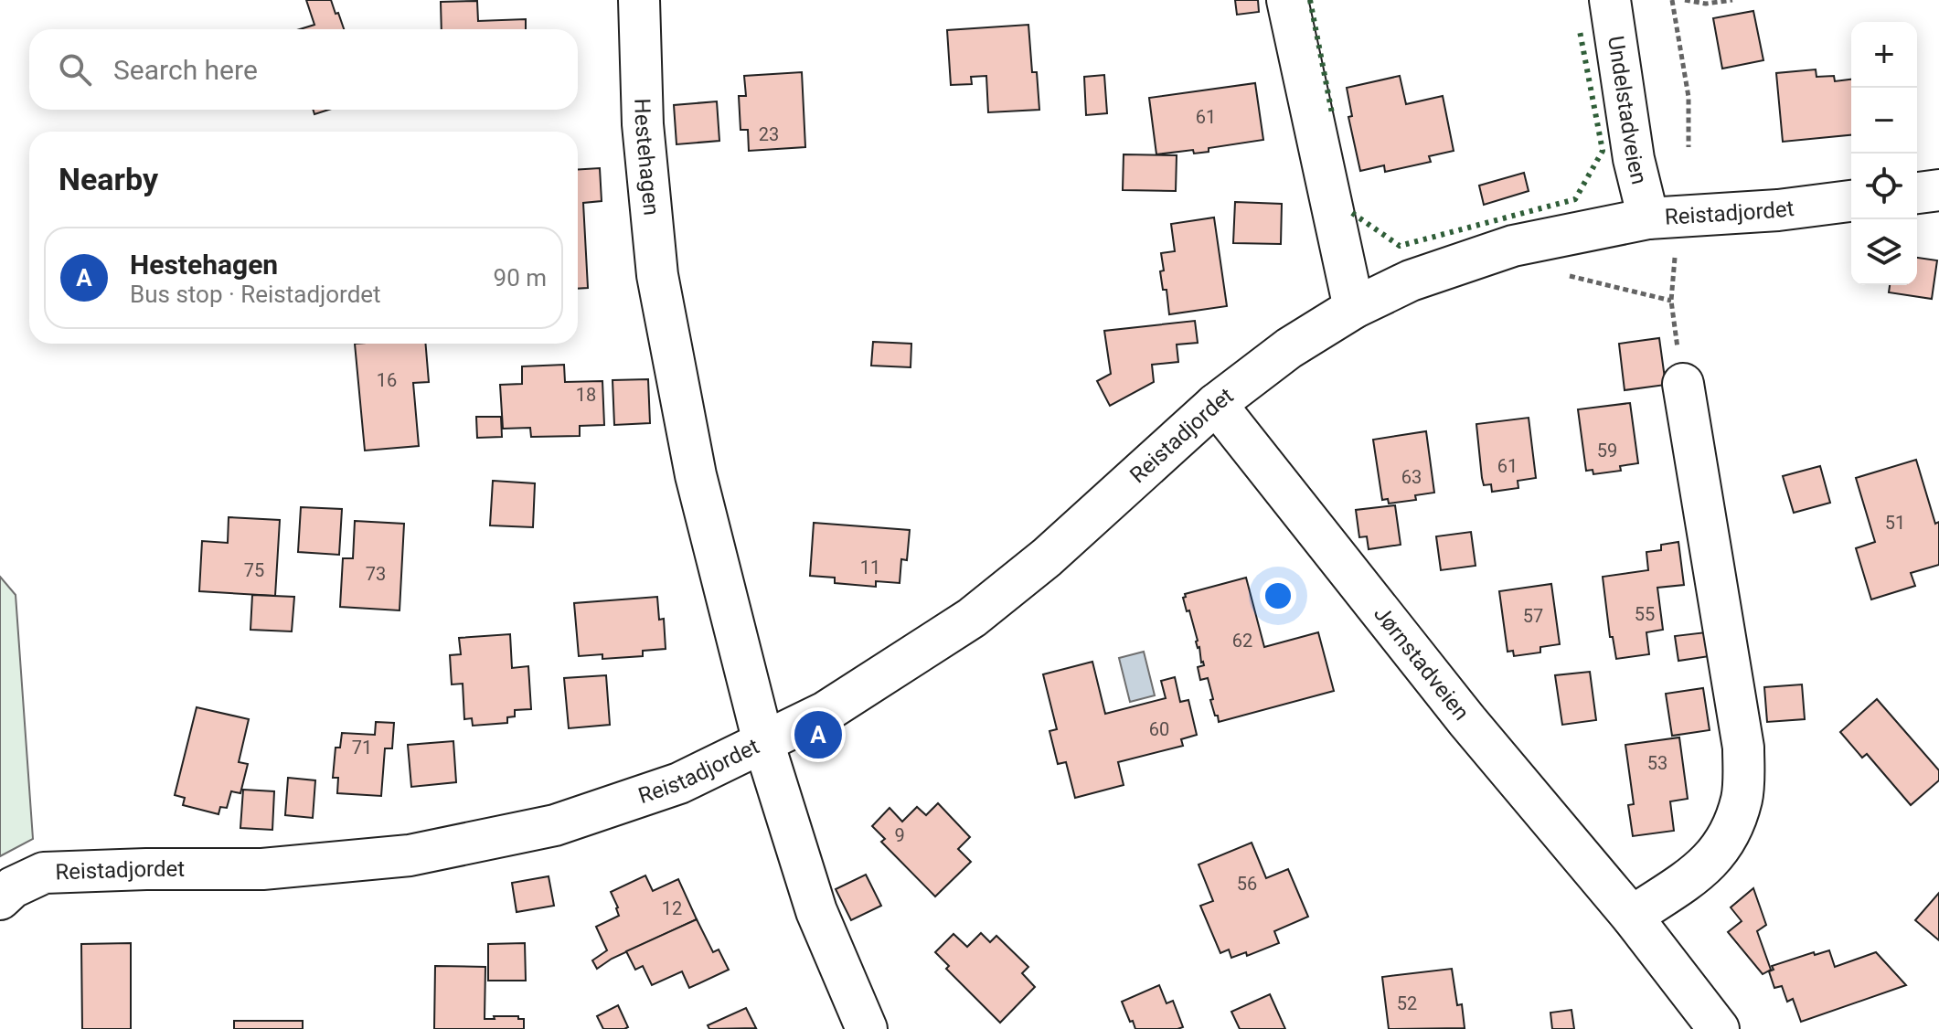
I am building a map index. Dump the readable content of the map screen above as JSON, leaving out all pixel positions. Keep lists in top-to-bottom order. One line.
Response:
{"streets":{"street":["Undelstadveien","Hestehagen","Reistadjordet","Jørnstadveien"]},"crossings":[["Undelstadveien","Reistadjordet"],["Hestehagen","Reistadjordet"],["Reistadjordet","Jørnstadveien"]],"house_numbers":["61","23","16","18","59","61","63","51","11","75","73","55","57","62","60","71","53","9","56","12","52"],"page":{"map_buttons":["+","−"],"search":"Search here","heading":"Nearby","list":[{"mark":"A","name":"Hestehagen","note":"Bus stop · Reistadjordet","value":"90 m"}],"pins":"A"}}
